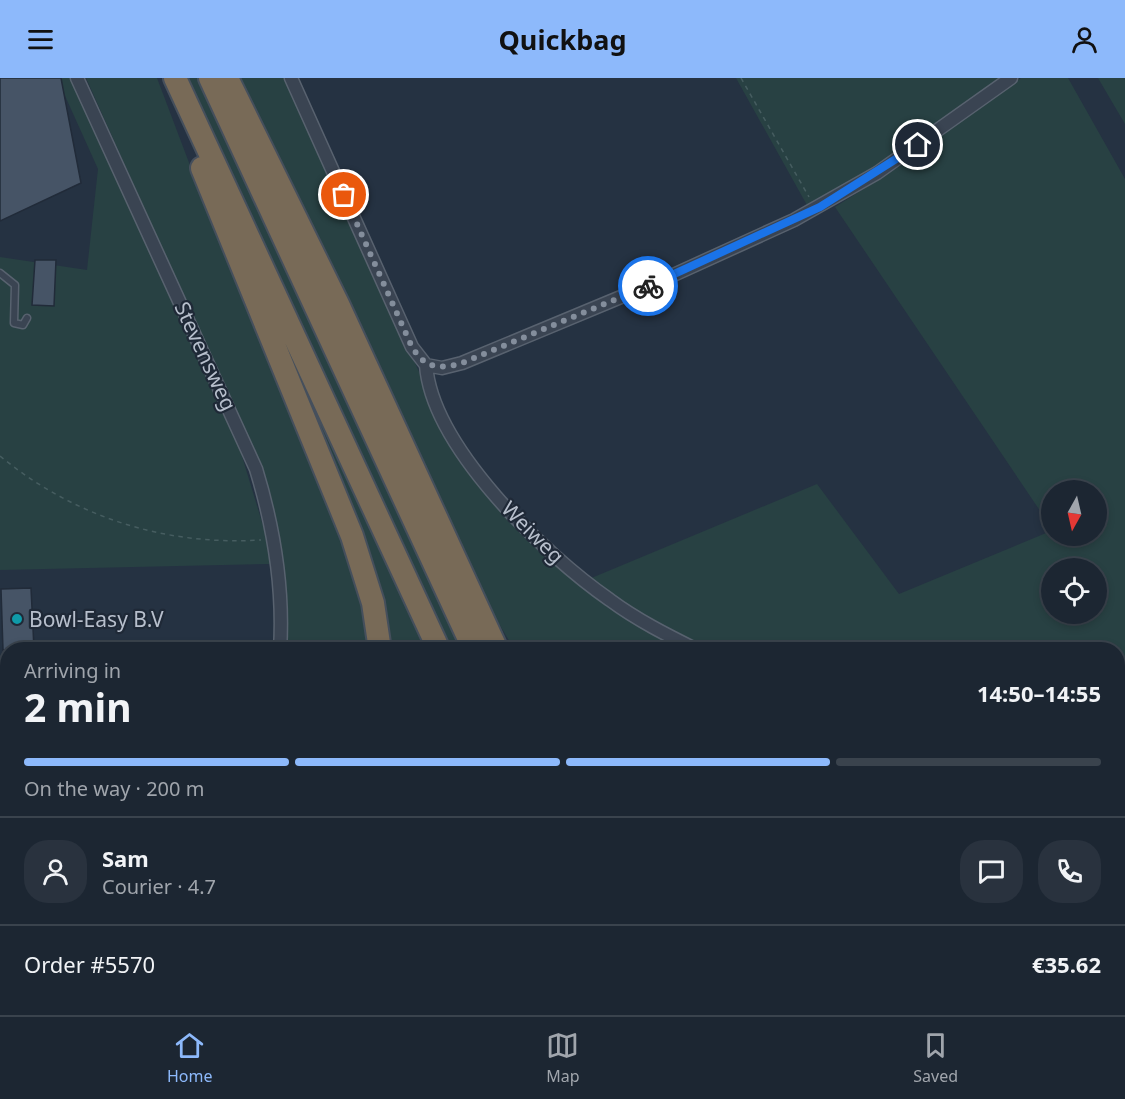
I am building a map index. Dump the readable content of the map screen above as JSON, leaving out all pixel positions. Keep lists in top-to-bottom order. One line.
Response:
{"streets":{"street":["Stevensweg","Weiweg"]},"places":["Bowl-Easy B.V"],"north":"bottom","page":{"header":"Quickbag","heading":["2 min","Arriving in","14:50–14:55"],"panel":["Sam","Courier · 4.7","Order #5570","€35.62"],"bar":"On the way · 200 m","tabs":["Home","Map","Saved"]}}
